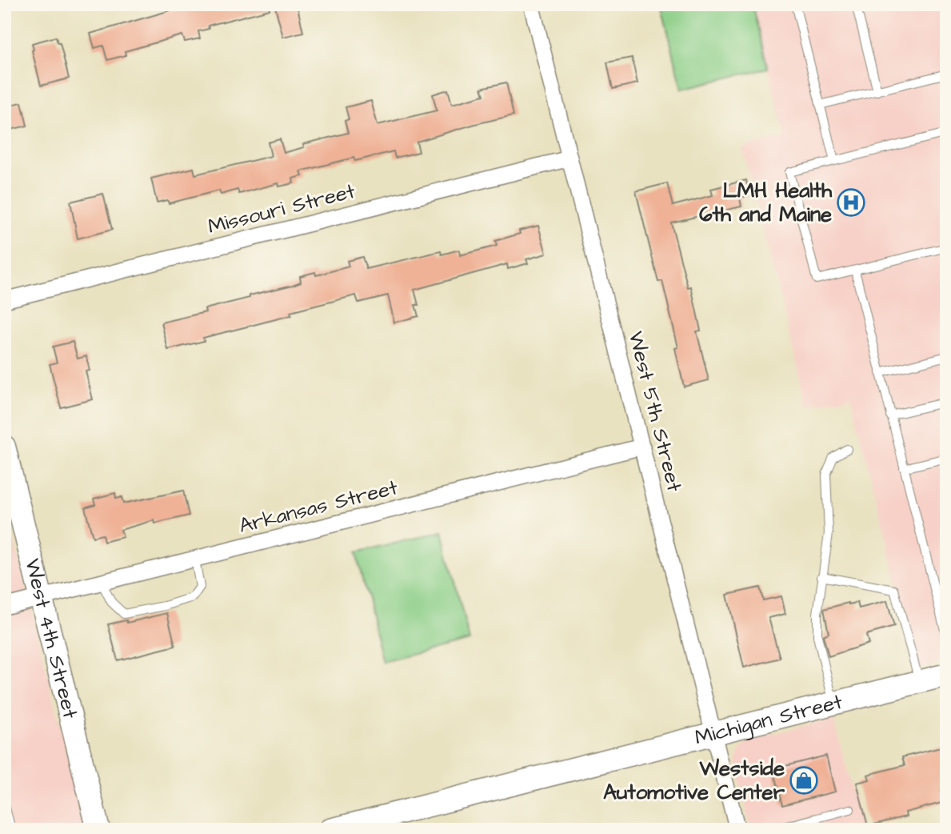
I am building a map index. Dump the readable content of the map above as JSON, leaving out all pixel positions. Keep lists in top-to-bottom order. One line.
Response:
{"streets":{"street":["Missouri Street","West 5th Street","Arkansas Street","West 4th Street","Michigan Street"]},"crossings":[["Missouri Street","West 5th Street"],["West 5th Street","Arkansas Street"],["West 5th Street","Michigan Street"],["Arkansas Street","West 4th Street"]],"places":{"hospital":["LMH Health 6th and Maine"],"shop":["Westside Automotive Center"]}}
